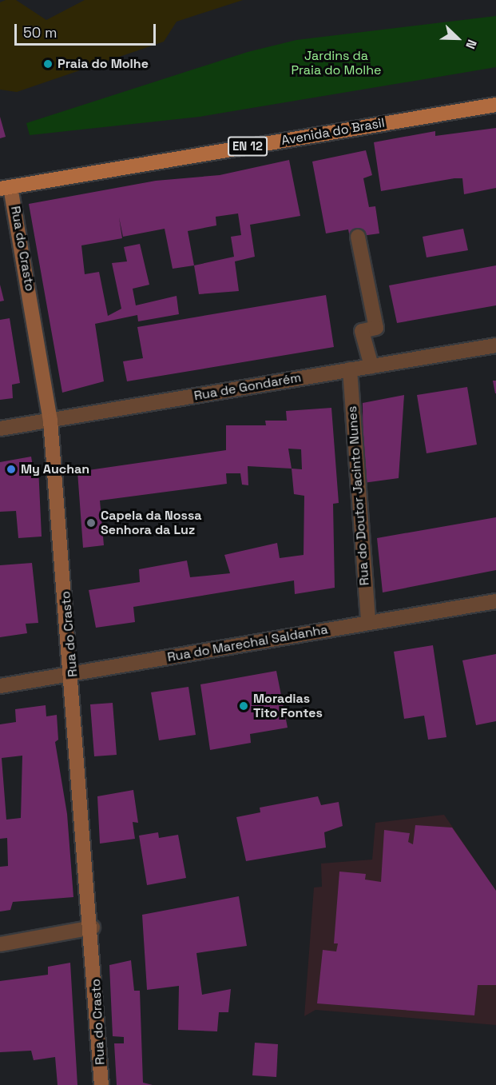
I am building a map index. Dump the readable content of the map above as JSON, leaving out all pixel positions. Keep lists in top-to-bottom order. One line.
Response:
{"streets":{"main road":["Avenida do Brasil","EN 12"],"street":["Rua do Crasto","Rua de Gondarém","Rua do Doutor Jacinto Nunes","Rua do Marechal Saldanha"]},"crossings":[["Avenida do Brasil","Rua do Crasto"],["Rua do Crasto","Rua de Gondarém"],["Rua do Crasto","Rua do Marechal Saldanha"],["Rua de Gondarém","Rua do Doutor Jacinto Nunes"],["Rua do Doutor Jacinto Nunes","Rua do Marechal Saldanha"]],"parks":["Jardins da Praia do Molhe"],"places":["Praia do Molhe","My Auchan","Capela da Nossa Senhora da Luz","Moradias Tito Fontes"],"scale_bar":"50 m","north":"bottom right"}
